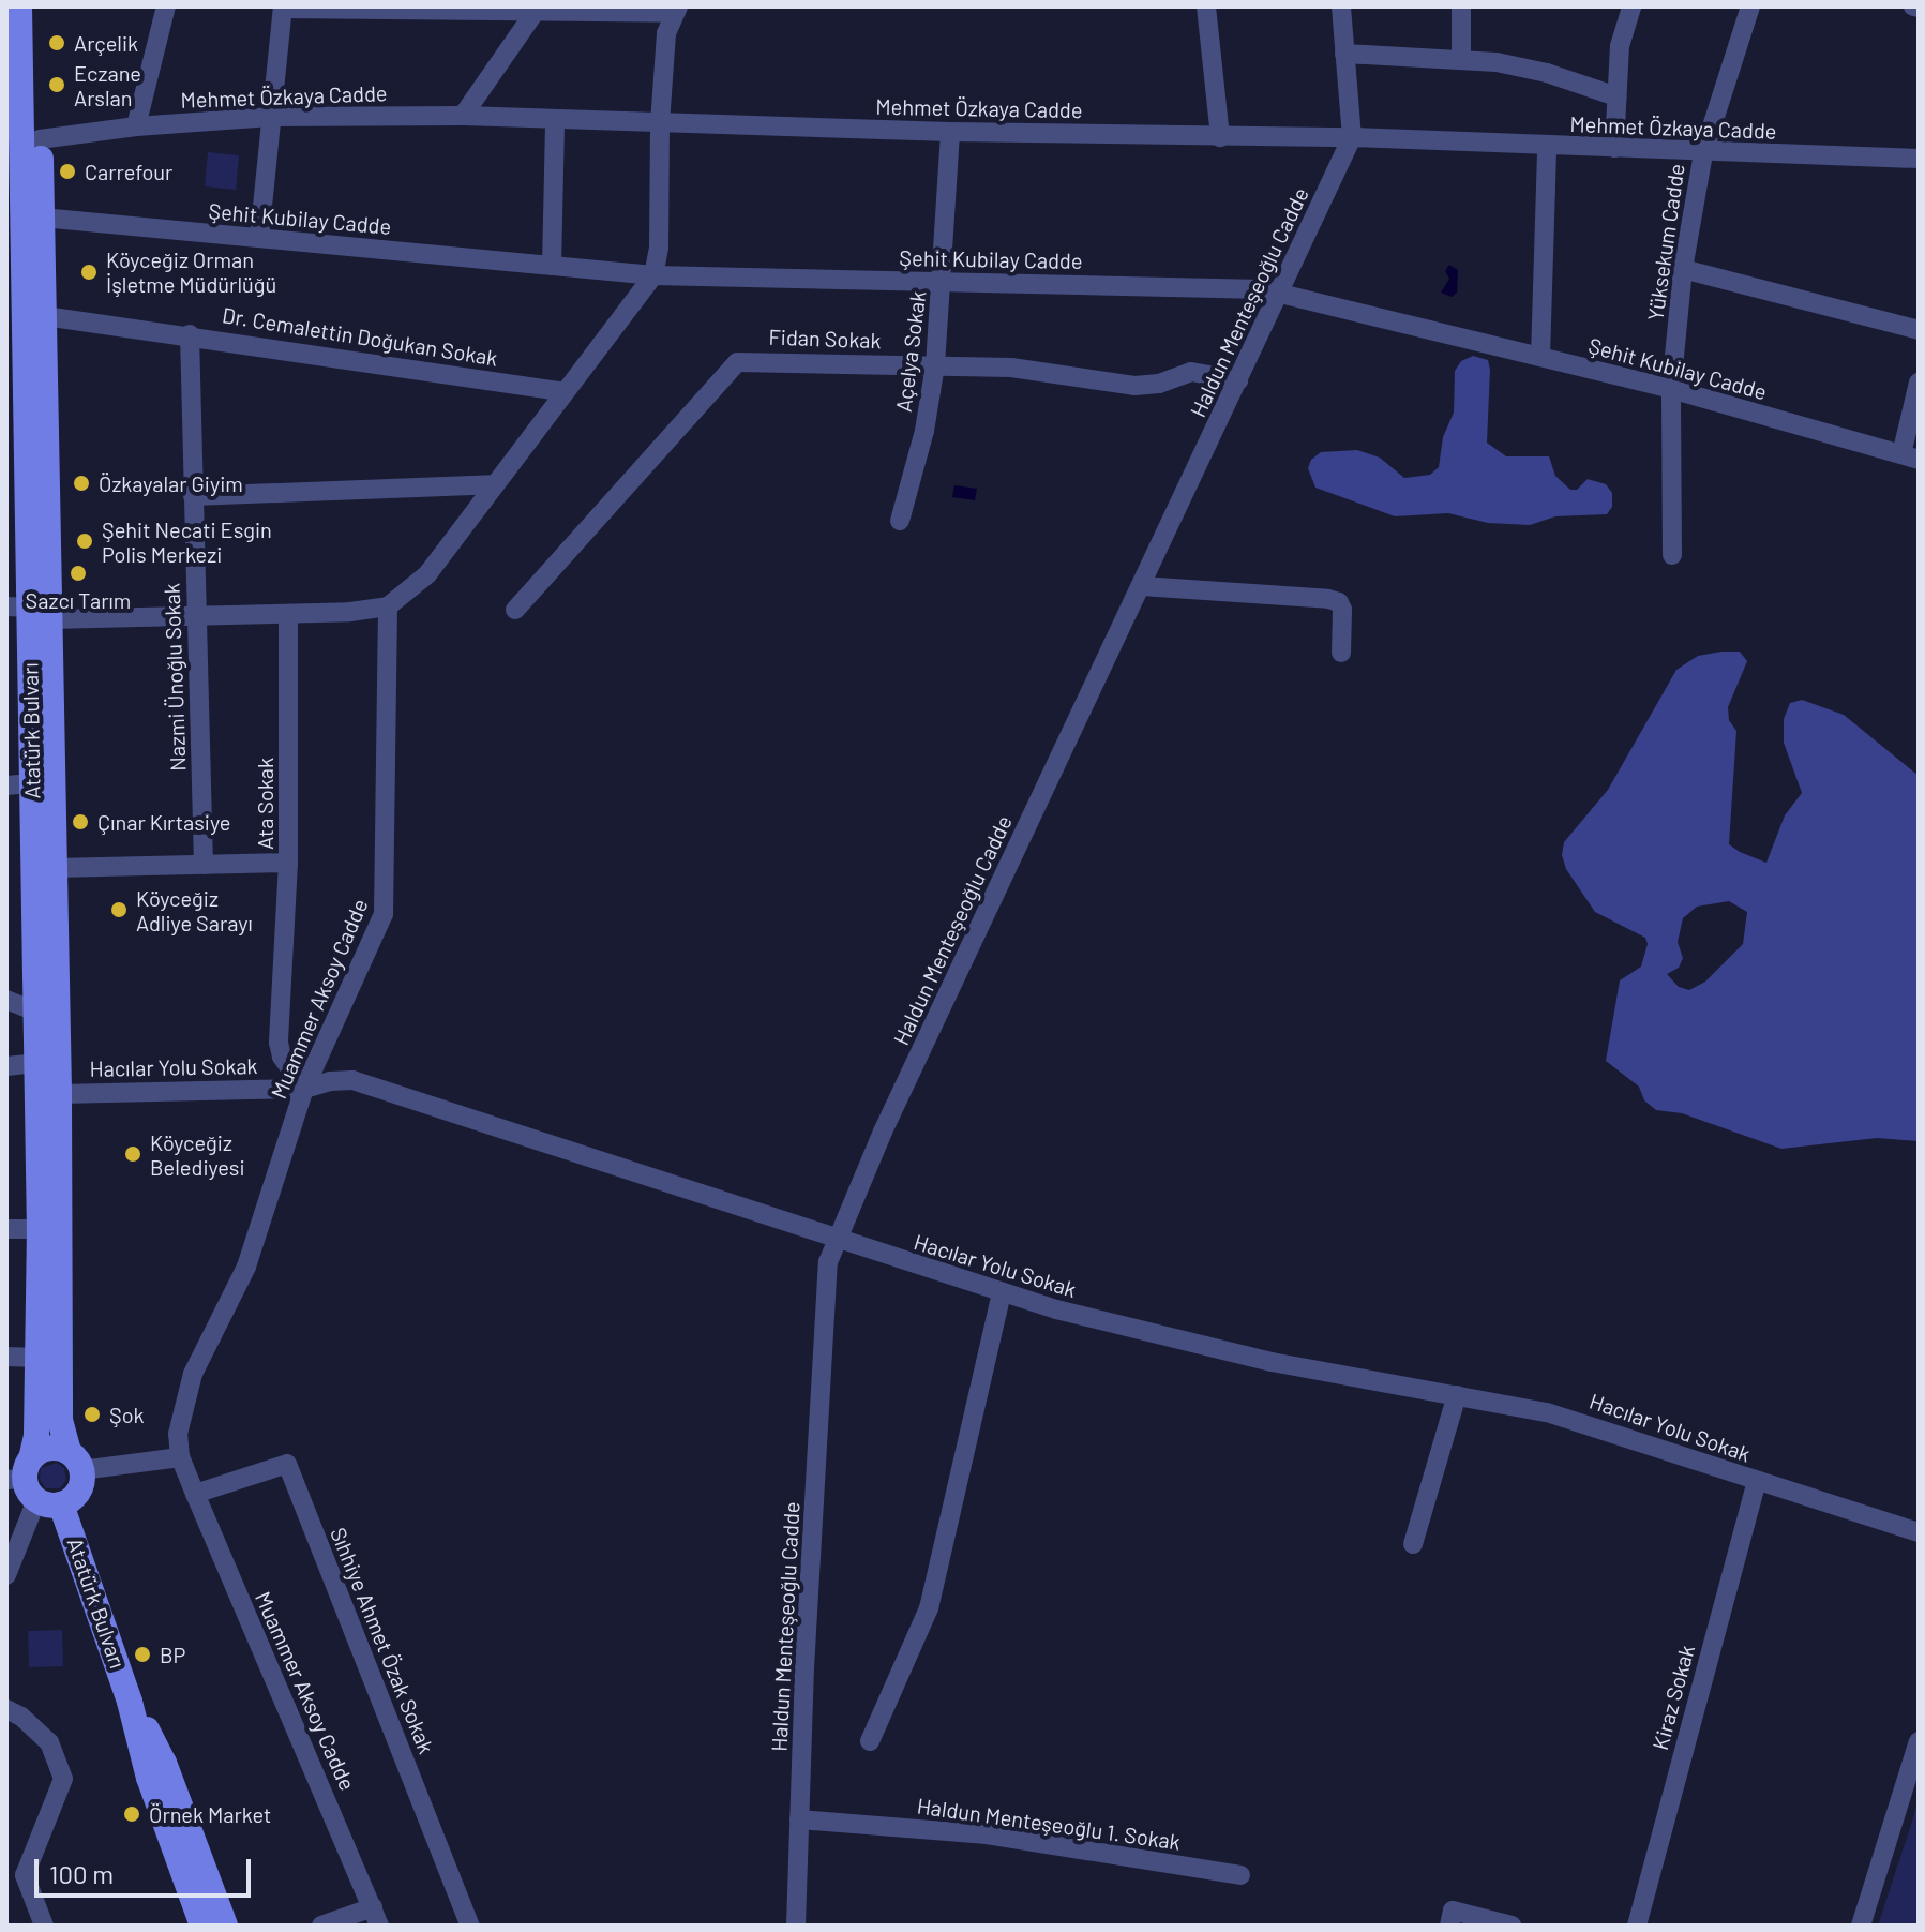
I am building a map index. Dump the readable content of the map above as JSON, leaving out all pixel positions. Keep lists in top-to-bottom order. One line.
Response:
{"streets":{"main road":["Atatürk Bulvarı"],"street":["Mehmet Özkaya Cadde","Şehit Kubilay Cadde","Yüksekum Cadde","Haldun Menteşeoğlu Cadde","Dr. Cemalettin Doğukan Sokak","Fidan Sokak","Açelya Sokak","Nazmi Ünoğlu Sokak","Ata Sokak","Muammer Aksoy Cadde","Hacılar Yolu Sokak","Sıhhiye Ahmet Özak Sokak","Kiraz Sokak","Haldun Menteşeoğlu 1. Sokak"]},"crossings":[["Mehmet Özkaya Cadde","Yüksekum Cadde"],["Mehmet Özkaya Cadde","Haldun Menteşeoğlu Cadde"],["Mehmet Özkaya Cadde","Açelya Sokak"],["Mehmet Özkaya Cadde","Atatürk Bulvarı"],["Şehit Kubilay Cadde","Yüksekum Cadde"],["Şehit Kubilay Cadde","Haldun Menteşeoğlu Cadde"],["Şehit Kubilay Cadde","Açelya Sokak"],["Şehit Kubilay Cadde","Atatürk Bulvarı"],["Haldun Menteşeoğlu Cadde","Fidan Sokak"],["Haldun Menteşeoğlu Cadde","Hacılar Yolu Sokak"],["Haldun Menteşeoğlu Cadde","Haldun Menteşeoğlu 1. Sokak"],["Dr. Cemalettin Doğukan Sokak","Nazmi Ünoğlu Sokak"],["Dr. Cemalettin Doğukan Sokak","Atatürk Bulvarı"],["Fidan Sokak","Açelya Sokak"],["Atatürk Bulvarı","Hacılar Yolu Sokak"],["Ata Sokak","Muammer Aksoy Cadde"],["Ata Sokak","Hacılar Yolu Sokak"],["Muammer Aksoy Cadde","Hacılar Yolu Sokak"],["Muammer Aksoy Cadde","Sıhhiye Ahmet Özak Sokak"],["Hacılar Yolu Sokak","Kiraz Sokak"]],"places":["Arçelik","Eczane Arslan","Carrefour","Köyceğiz Orman İşletme Müdürlüğü","Özkayalar Giyim","Şehit Necati Esgin Polis Merkezi","Sazcı Tarım","Çınar Kırtasiye","Köyceğiz Adliye Sarayı","Köyceğiz Belediyesi","Şok","BP","Örnek Market"],"scale_bar":"100 m"}
